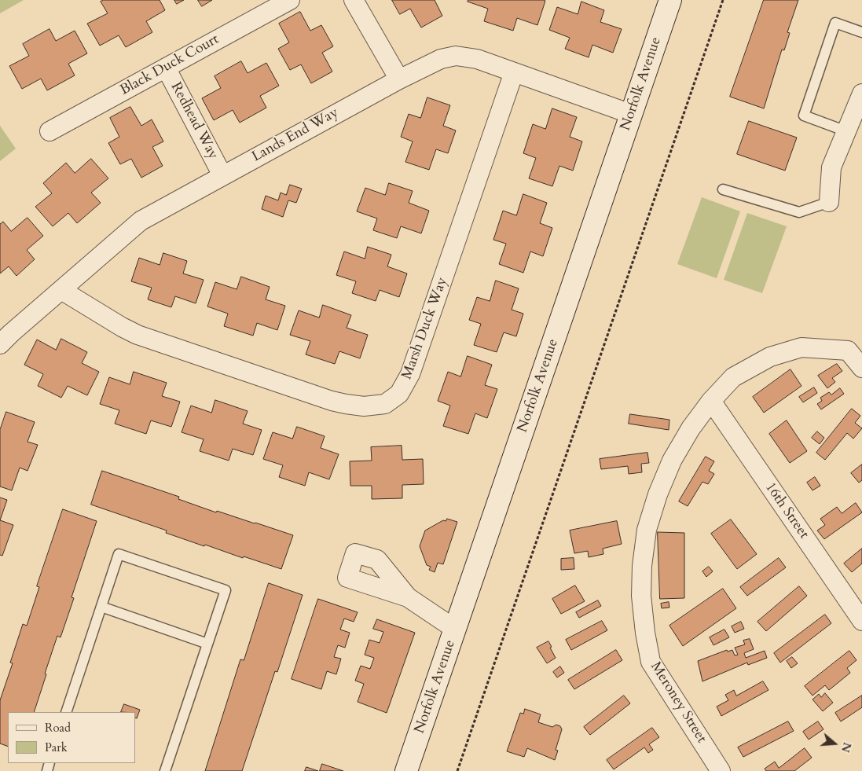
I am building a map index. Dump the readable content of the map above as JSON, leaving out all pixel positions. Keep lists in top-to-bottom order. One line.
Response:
{"streets":{"main road":["Norfolk Avenue"],"street":["Black Duck Court","Redhead Way","Lands End Way","Marsh Duck Way","16th Street","Meroney Street"]},"crossings":[["Black Duck Court","Redhead Way"],["Norfolk Avenue","Lands End Way"],["Redhead Way","Lands End Way"],["Lands End Way","Marsh Duck Way"],["16th Street","Meroney Street"]],"legend":["Road","Park"],"north":"right"}
